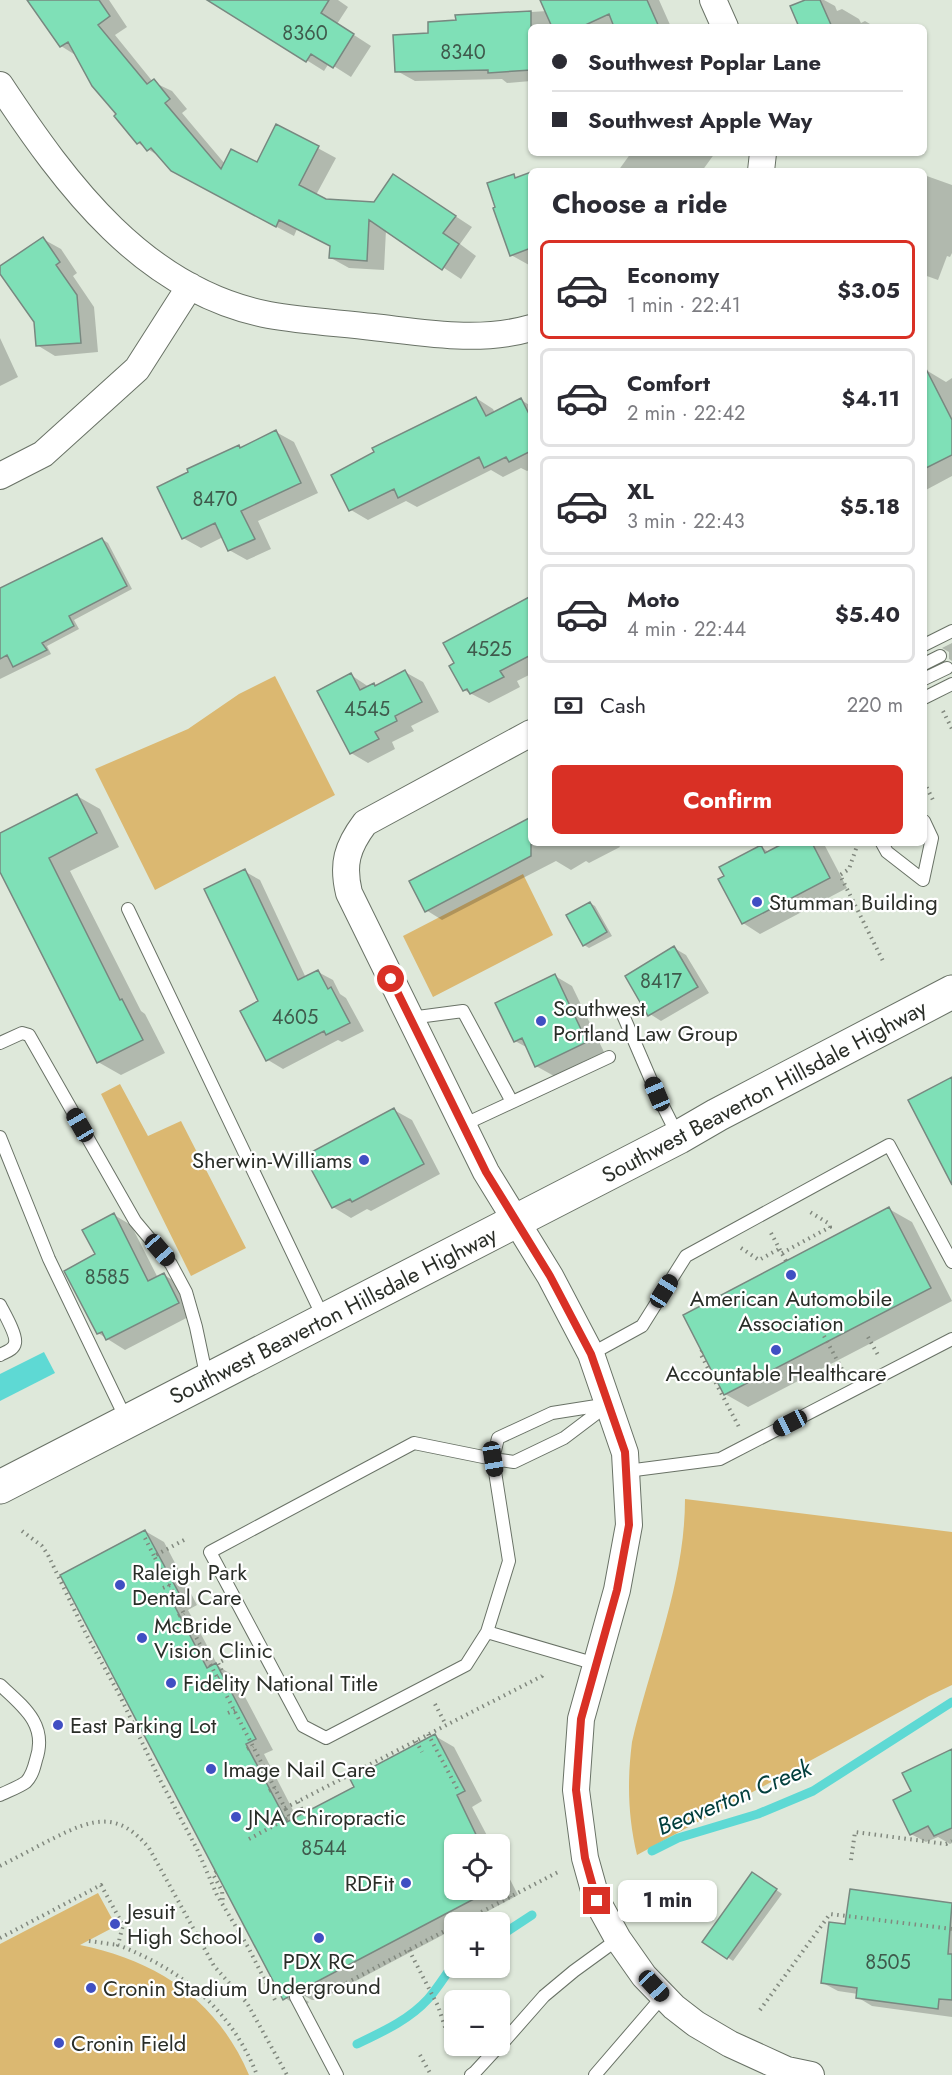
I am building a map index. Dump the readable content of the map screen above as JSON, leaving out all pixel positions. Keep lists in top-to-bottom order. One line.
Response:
{"streets":{"main road":["Southwest Beaverton Hillsdale Highway"]},"water":["Beaverton Creek"],"places":["Stumman Building","Southwest Portland Law Group","Sherwin-Williams","American Automobile Association","Accountable Healthcare","Raleigh Park Dental Care","McBride Vision Clinic","Fidelity National Title","East Parking Lot","Image Nail Care","JNA Chiropractic","RDFit","Jesuit High School","PDX RC Underground","Cronin Stadium","Cronin Field"],"house_numbers":["8360","8340","8470","4525","4545","8417","4605","8585","8544","8505"],"page":{"banner":["Southwest Poplar Lane","Southwest Apple Way"],"heading":"Choose a ride","list":[{"name":"Economy","note":"1 min · 22:41","value":"$3.05"},{"name":"Comfort","note":"2 min · 22:42","value":"$4.11"},{"name":"XL","note":"3 min · 22:43","value":"$5.18"},{"name":"Moto","note":"4 min · 22:44","value":"$5.40"}],"pay":["Cash","220 m"],"buttons":"Confirm","map_buttons":["+","−"],"bubble":"1 min"}}
